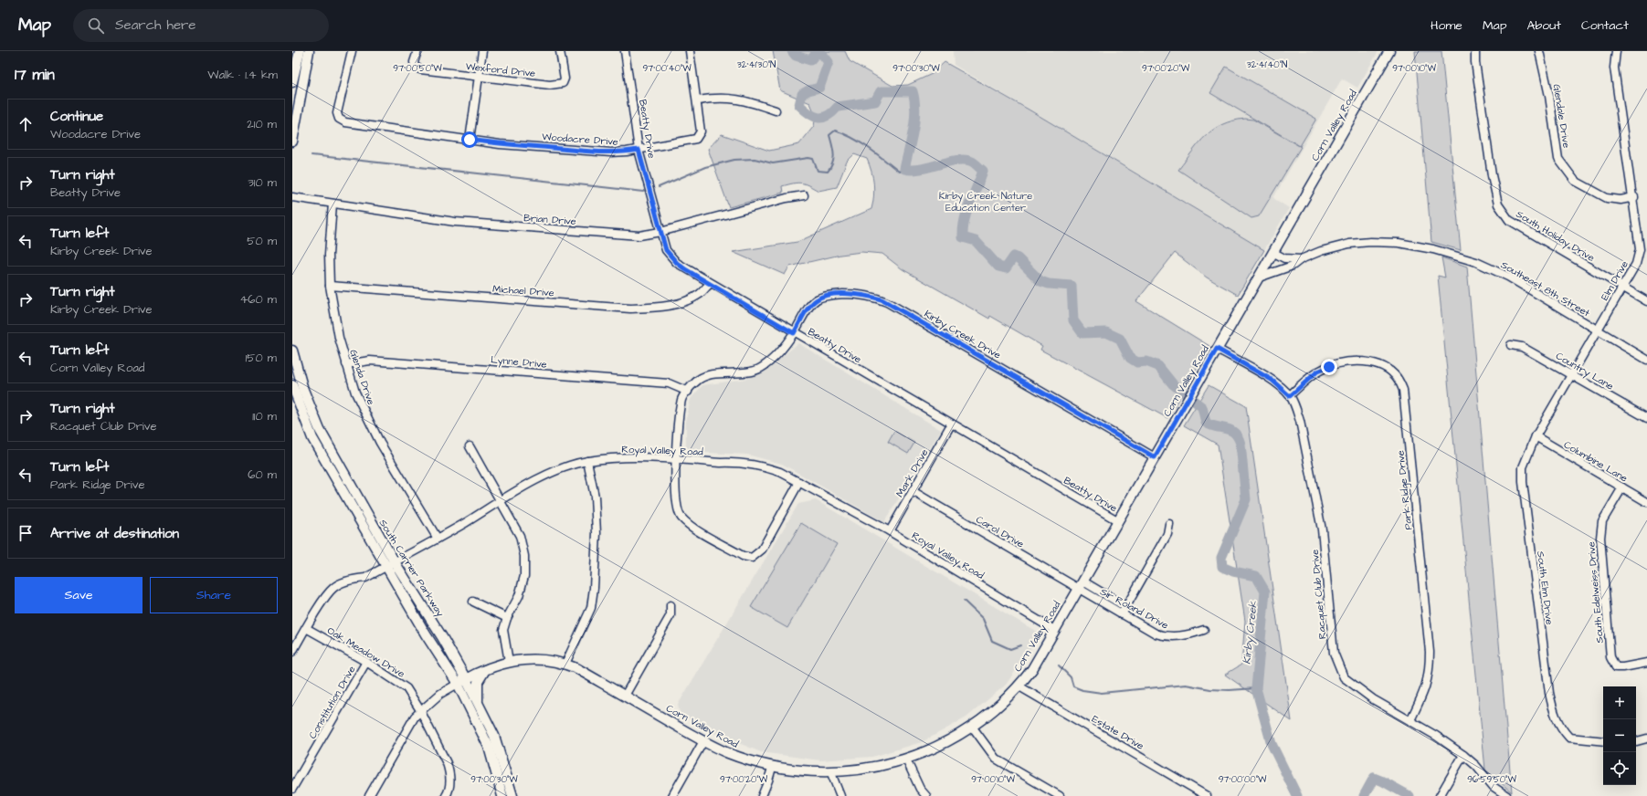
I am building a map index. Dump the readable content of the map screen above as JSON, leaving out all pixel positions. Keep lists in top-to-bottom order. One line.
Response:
{"streets":{"main road":["Corn Valley Road","South Carrier Parkway"],"street":["Wexford Drive","Glendale Drive","Beatty Drive","Woodacre Drive","Brian Drive","South Holiday Drive","Elm Drive","Southeast 8th Street","Michael Drive","Kirby Creek Drive","Lynne Drive","Country Lane","Glenda Drive","Royal Valley Road","Columbine Lane","Mark Drive","Park Ridge Drive","Carol Drive","South Elm Drive","South Edelweiss Drive","Racquet Club Drive","Sir Roland Drive","Oak Meadow Drive","Constitution Drive","Estate Drive"]},"crossings":[["Glendale Drive","Elm Drive"],["Corn Valley Road","Beatty Drive"],["Corn Valley Road","Southeast 8th Street"],["Corn Valley Road","Kirby Creek Drive"],["Corn Valley Road","Royal Valley Road"],["Corn Valley Road","Carol Drive"],["Corn Valley Road","South Carrier Parkway"],["Corn Valley Road","Racquet Club Drive"],["Corn Valley Road","Sir Roland Drive"],["Corn Valley Road","Oak Meadow Drive"],["Corn Valley Road","Estate Drive"],["Beatty Drive","Woodacre Drive"],["Beatty Drive","Brian Drive"],["Beatty Drive","Michael Drive"],["Beatty Drive","Kirby Creek Drive"],["Beatty Drive","Mark Drive"],["Brian Drive","Glenda Drive"],["South Holiday Drive","Elm Drive"],["Elm Drive","Southeast 8th Street"],["Elm Drive","Country Lane"],["Elm Drive","Columbine Lane"],["Elm Drive","South Elm Drive"],["Michael Drive","Glenda Drive"],["Kirby Creek Drive","Lynne Drive"],["Kirby Creek Drive","Royal Valley Road"],["Lynne Drive","Glenda Drive"],["Glenda Drive","Royal Valley Road"],["Royal Valley Road","Mark Drive"],["Royal Valley Road","South Carrier Parkway"],["Royal Valley Road","Oak Meadow Drive"],["Columbine Lane","South Elm Drive"],["Columbine Lane","South Edelweiss Drive"],["Mark Drive","Carol Drive"],["Park Ridge Drive","Racquet Club Drive"],["Carol Drive","Sir Roland Drive"],["Oak Meadow Drive","Constitution Drive"]],"water":["Kirby Creek"],"parks":["Kirby Creek Nature Education Center"],"page":{"header":"Map","search":"Search here","nav":["Home","Map","About","Contact"],"heading":["17 min","Walk · 1.4 km"],"list":[["Continue","Woodacre Drive","210 m"],["Turn right","Beatty Drive","310 m"],["Turn left","Kirby Creek Drive","50 m"],["Turn right","Kirby Creek Drive","460 m"],["Turn left","Corn Valley Road","150 m"],["Turn right","Racquet Club Drive","110 m"],["Turn left","Park Ridge Drive","60 m"],"Arrive at destination"],"buttons":["Save","Share"],"map_buttons":["+","−"]},"coordinates":["32°41'30\"N","32°41'40\"N","97°00'50\"W","97°00'40\"W","97°00'30\"W","97°00'20\"W","97°00'10\"W","97°00'00\"W","96°59'50\"W"]}
